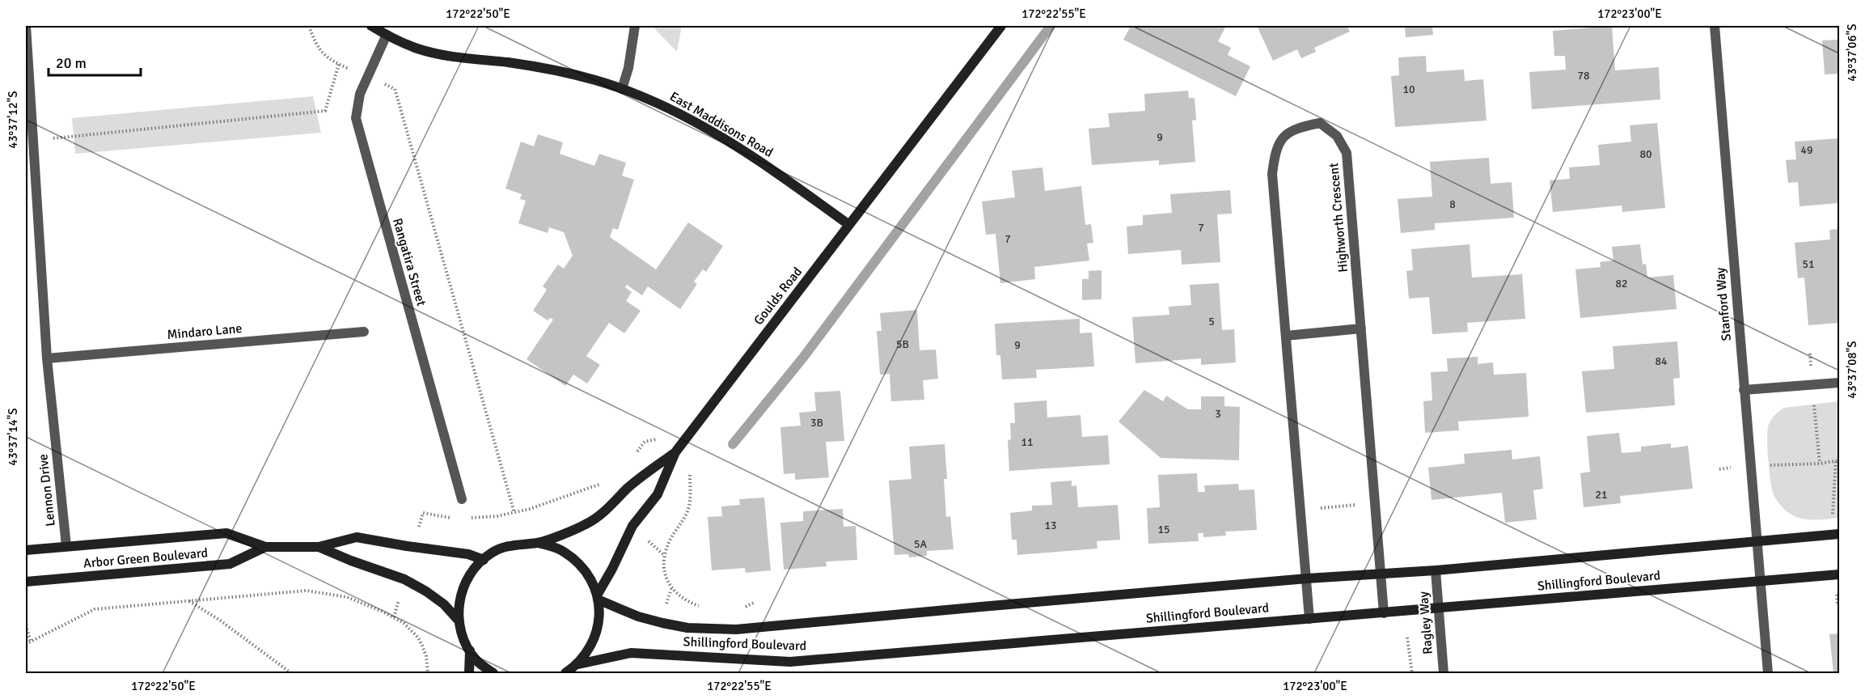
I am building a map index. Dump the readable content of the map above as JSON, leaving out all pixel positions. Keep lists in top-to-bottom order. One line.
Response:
{"streets":{"street":["East Maddisons Road","Highworth Crescent","Rangatira Street","Goulds Road","Stanford Way","Mindaro Lane","Lennon Drive","Arbor Green Boulevard","Shillingford Boulevard","Ragley Way"]},"crossings":[["East Maddisons Road","Rangatira Street"],["East Maddisons Road","Goulds Road"],["Highworth Crescent","Shillingford Boulevard"],["Goulds Road","Shillingford Boulevard"],["Stanford Way","Shillingford Boulevard"],["Mindaro Lane","Lennon Drive"],["Lennon Drive","Arbor Green Boulevard"],["Shillingford Boulevard","Ragley Way"]],"house_numbers":["78","10","9","49","80","8","7","7","51","82","5","5B","9","84","3","3B","11","21","13","15","5A"],"scale_bar":"20 m","coordinates":["172°22'50\"E","172°22'55\"E","172°23'00\"E","43°37'06\"S","43°37'12\"S","43°37'08\"S","43°37'14\"S"]}
